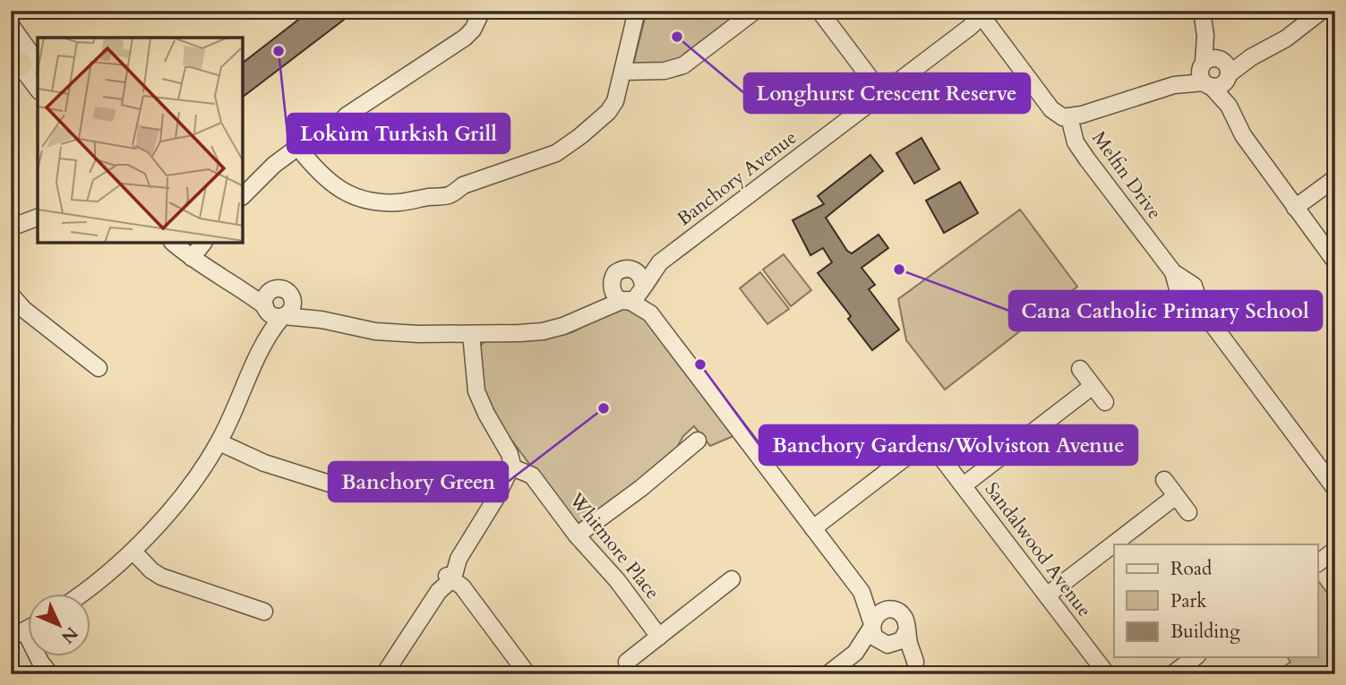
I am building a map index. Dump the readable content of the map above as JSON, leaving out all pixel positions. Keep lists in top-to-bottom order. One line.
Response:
{"streets":{"street":["Melfin Drive","Banchory Avenue","Whitmore Place","Sandalwood Avenue"]},"places":["Longhurst Crescent Reserve","Lokùm Turkish Grill","Cana Catholic Primary School","Banchory Gardens/Wolviston Avenue","Banchory Green"],"legend":["Road","Park","Building"],"north":"bottom right"}
